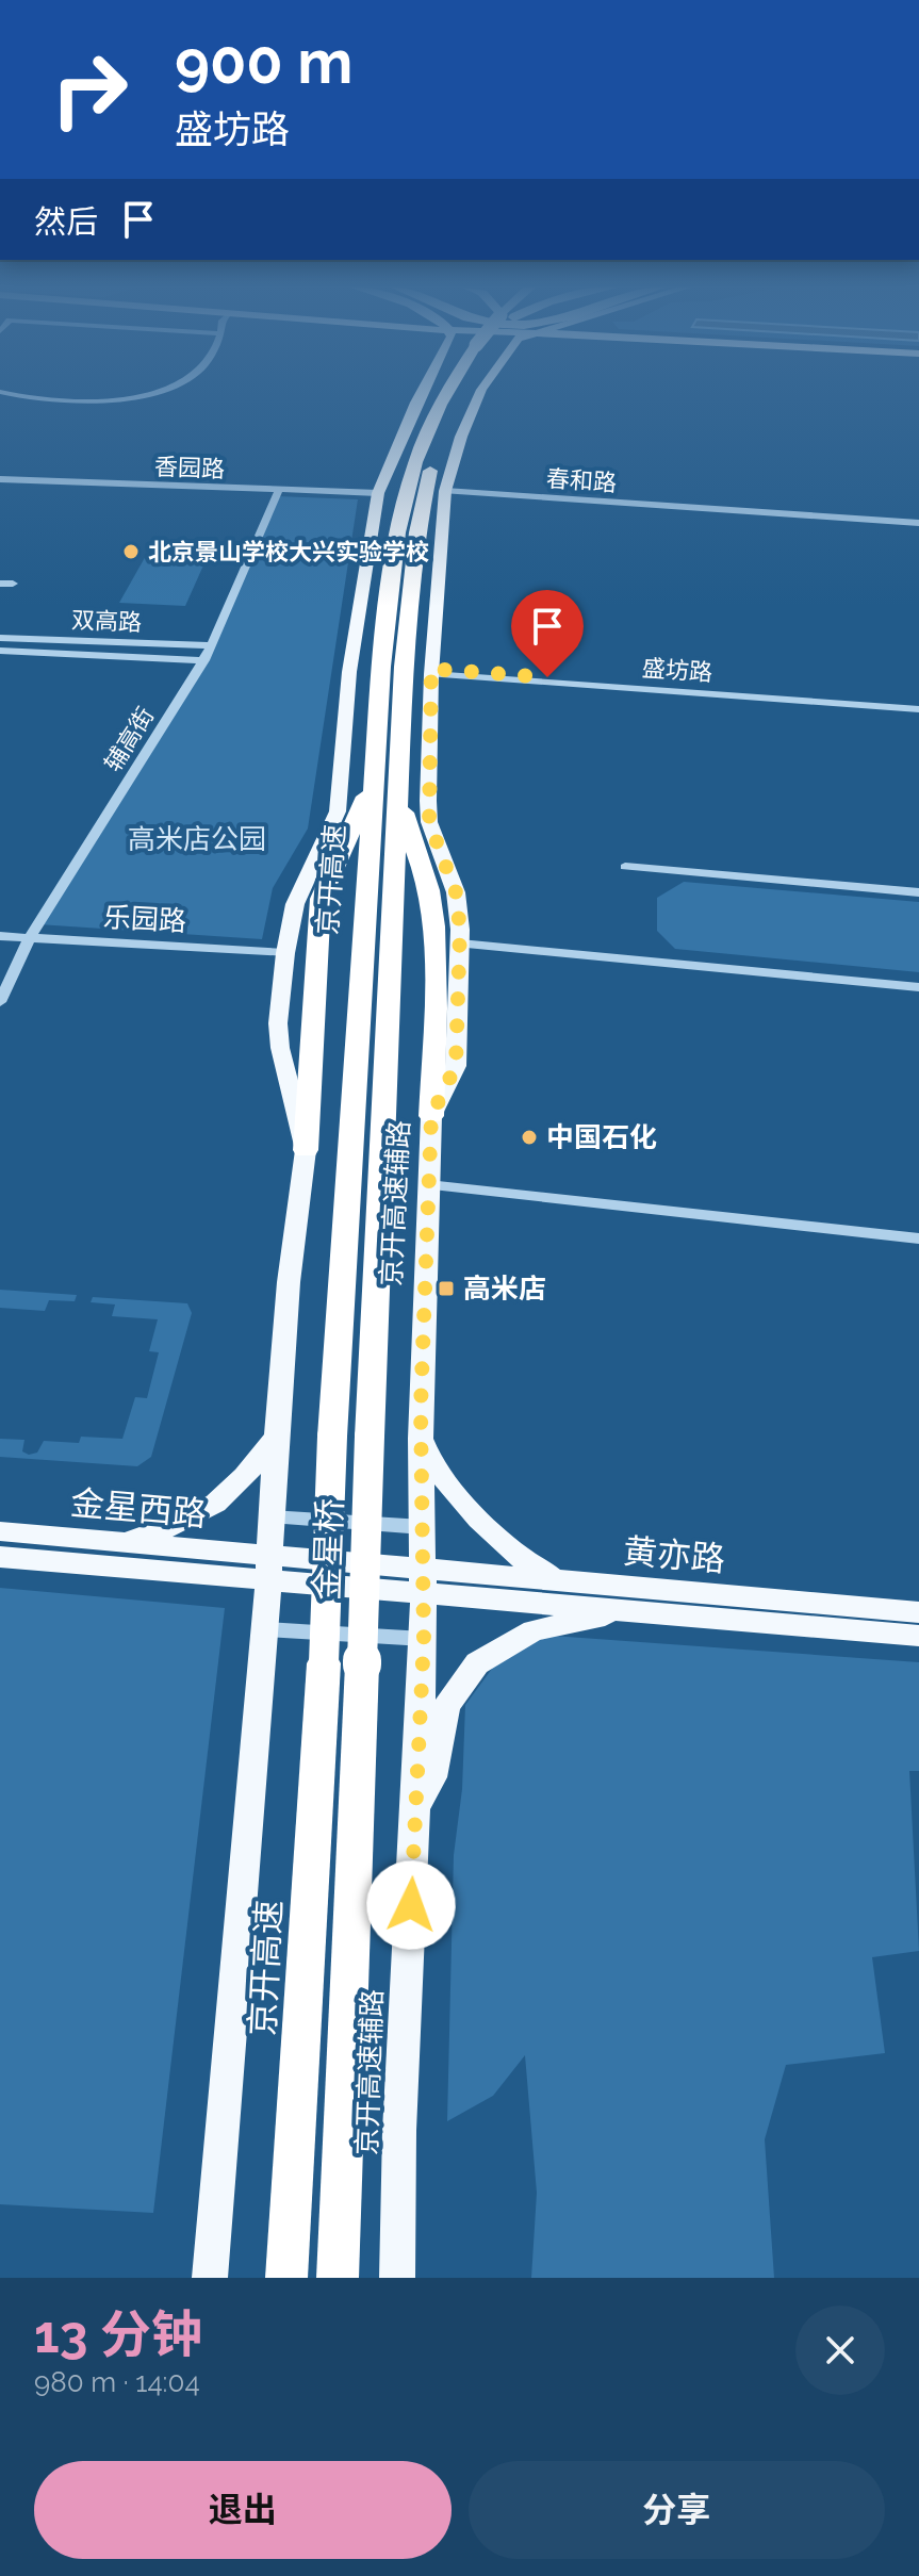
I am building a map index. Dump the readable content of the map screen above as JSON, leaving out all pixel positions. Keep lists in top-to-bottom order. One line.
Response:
{"streets":{"highway":["京开高速","金星桥"],"main road":["京开高速辅路","金星西路","黄亦路"],"street":["香园路","春和路","双高路","盛坊路","辅高街","乐园路"]},"crossings":[["香园路","辅高街"],["春和路","京开高速辅路"],["双高路","辅高街"],["盛坊路","京开高速辅路"],["辅高街","乐园路"],["京开高速","金星桥"],["京开高速辅路","黄亦路"]],"parks":["高米店公园"],"places":{"other":["北京景山学校大兴实验学校","中国石化"],"transit":["高米店"]},"page":{"turn":["900 m","盛坊路"],"then":"然后","heading":["13 分钟","980 m · 14:04"],"buttons":["退出","分享"]}}
